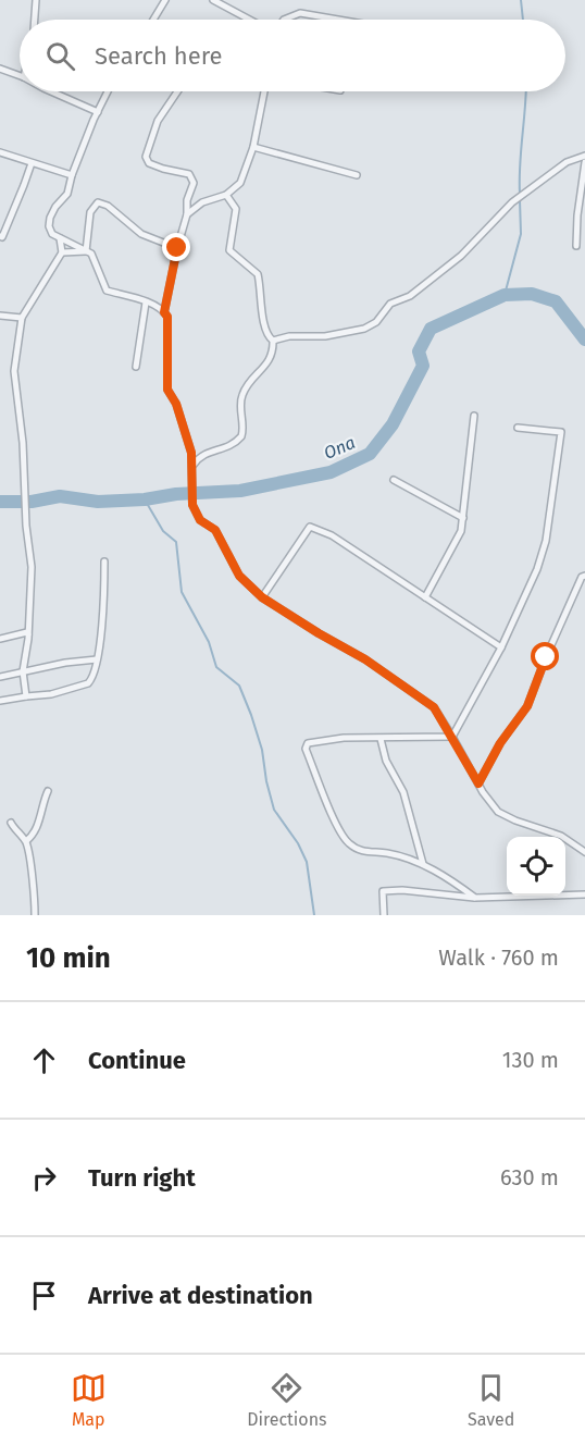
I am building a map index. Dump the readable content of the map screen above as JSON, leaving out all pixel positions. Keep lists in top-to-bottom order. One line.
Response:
{"water":["Ona"],"page":{"search":"Search here","heading":["10 min","Walk · 760 m"],"list":[["Continue","130 m"],["Turn right","630 m"],"Arrive at destination"],"nav":["Map","Directions","Saved"]}}
